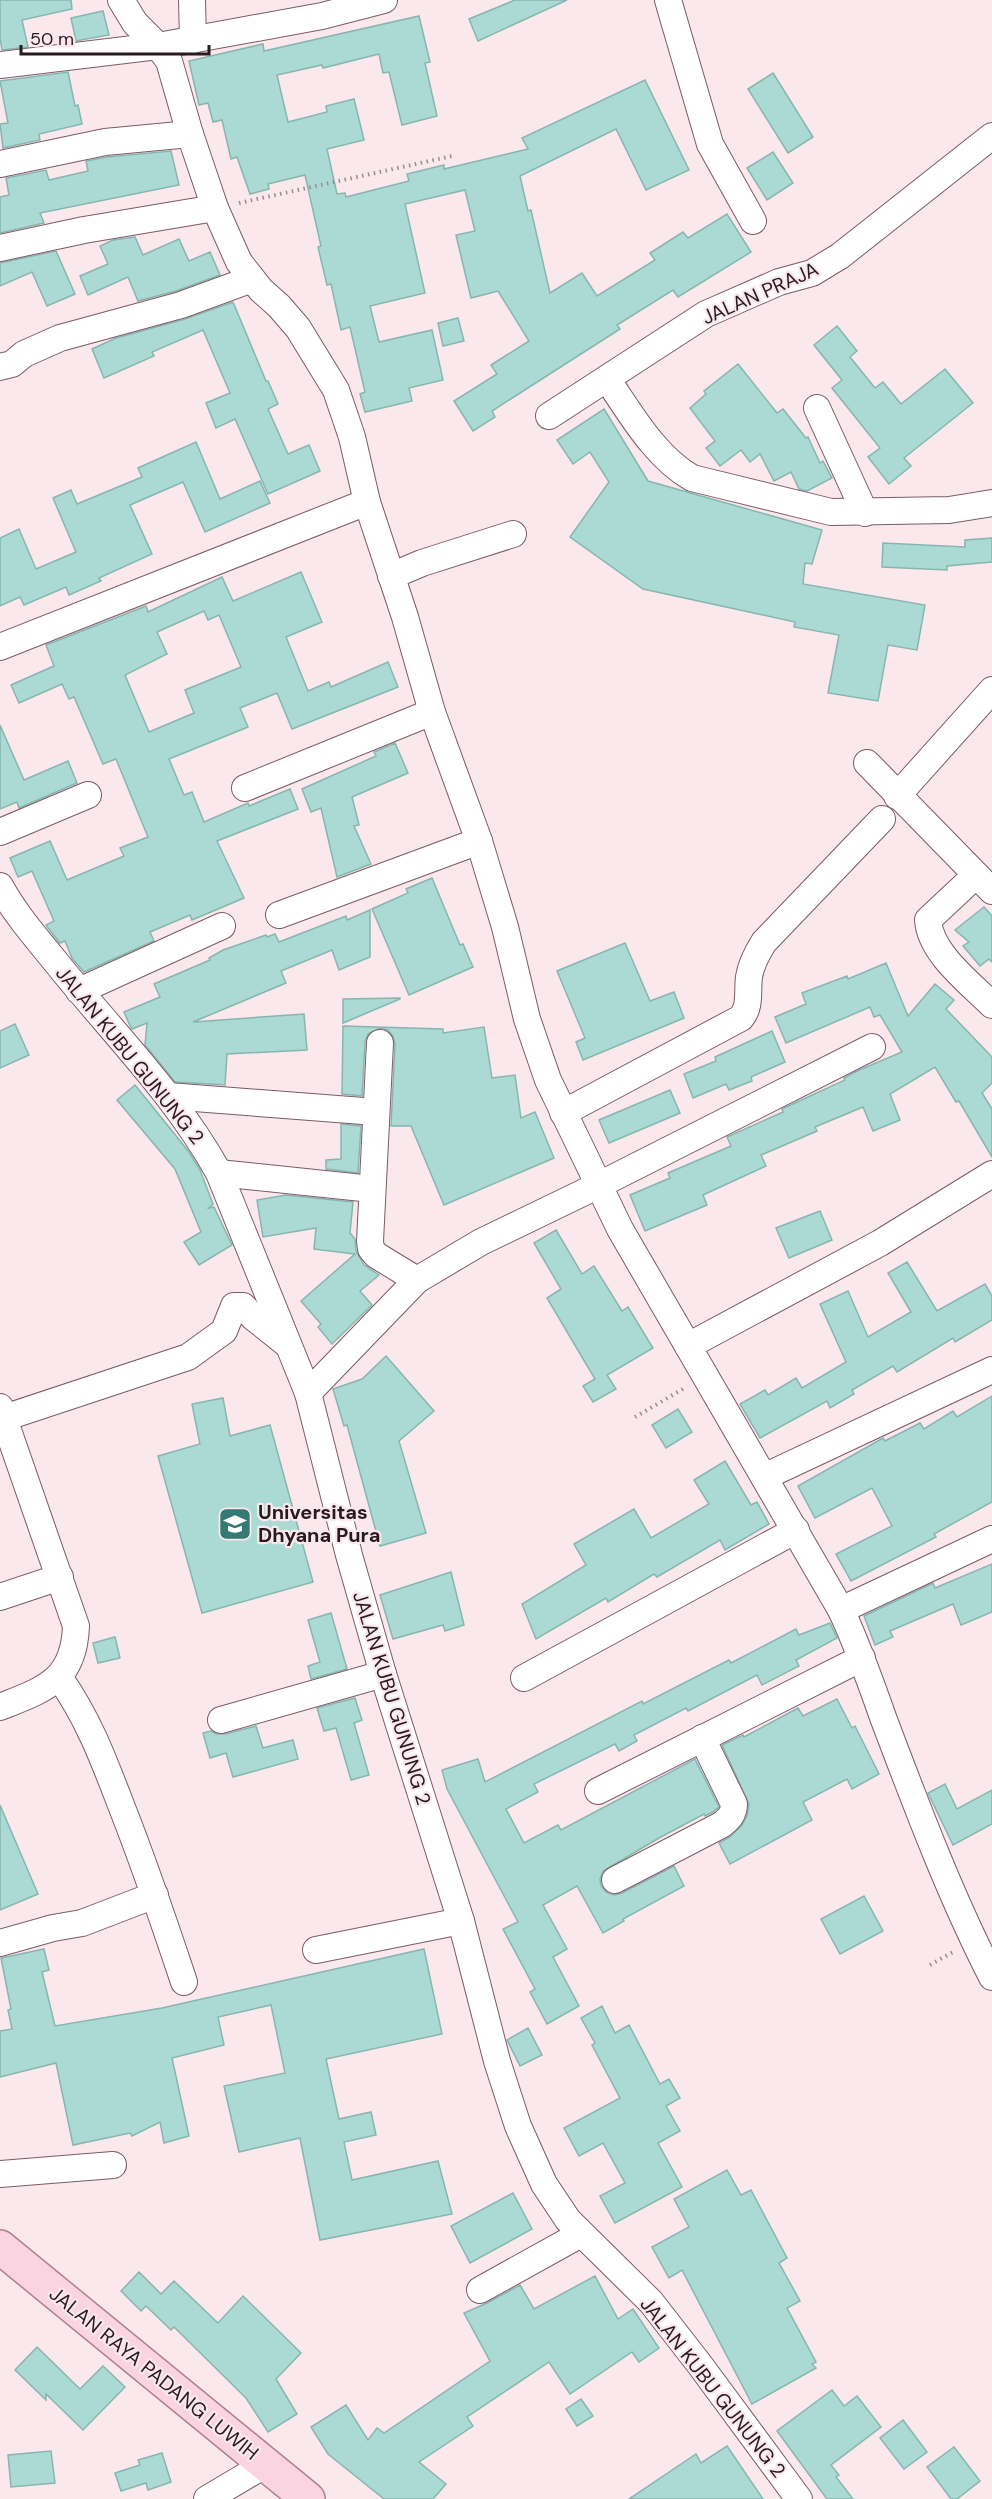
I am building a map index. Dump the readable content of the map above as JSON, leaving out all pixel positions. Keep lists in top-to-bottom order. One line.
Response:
{"streets":{"main road":["JALAN RAYA PADANG LUWIH"],"street":["JALAN PRAJA","JALAN KUBU GUNUNG 2"]},"places":{"school or university":["Universitas Dhyana Pura"]},"scale_bar":"50 m"}
